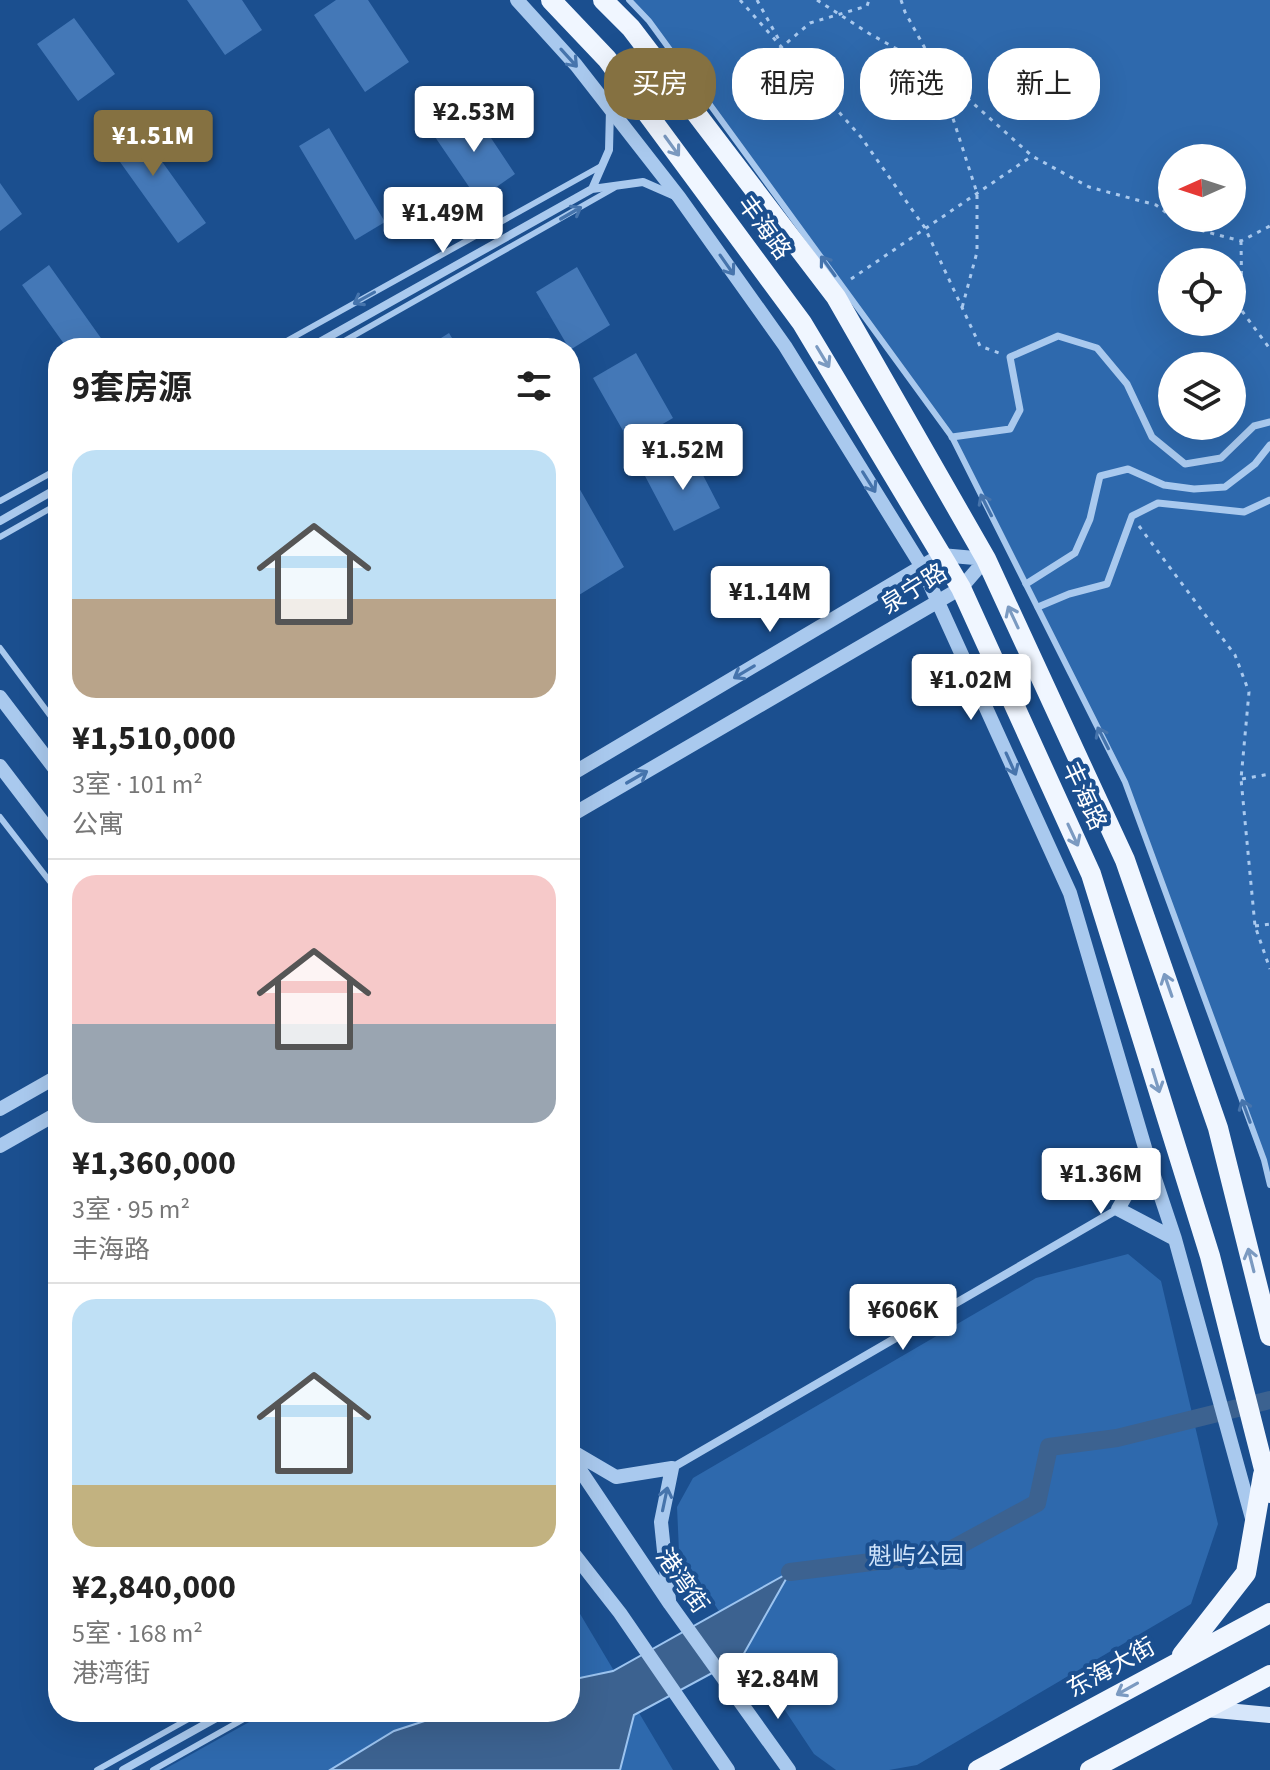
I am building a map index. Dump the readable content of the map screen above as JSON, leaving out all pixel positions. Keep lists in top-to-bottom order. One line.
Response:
{"streets":{"main road":["丰海路","东海大街"],"street":["泉宁路","港湾街"]},"crossings":[["丰海路","泉宁路"]],"parks":["魁屿公园"],"north":"left","page":{"chip":["买房","租房","筛选","新上"],"price":["¥2.53M","¥1.51M","¥1.49M","¥1.52M","¥1.14M","¥1.02M","¥1.36M","¥606K","¥2.84M"],"heading":"9套房源","list":[{"name":"¥1,510,000","note":"3室 · 101 m² · 公寓"},{"name":"¥1,360,000","note":"3室 · 95 m² · 丰海路"},{"name":"¥2,840,000","note":"5室 · 168 m² · 港湾街"}]}}
